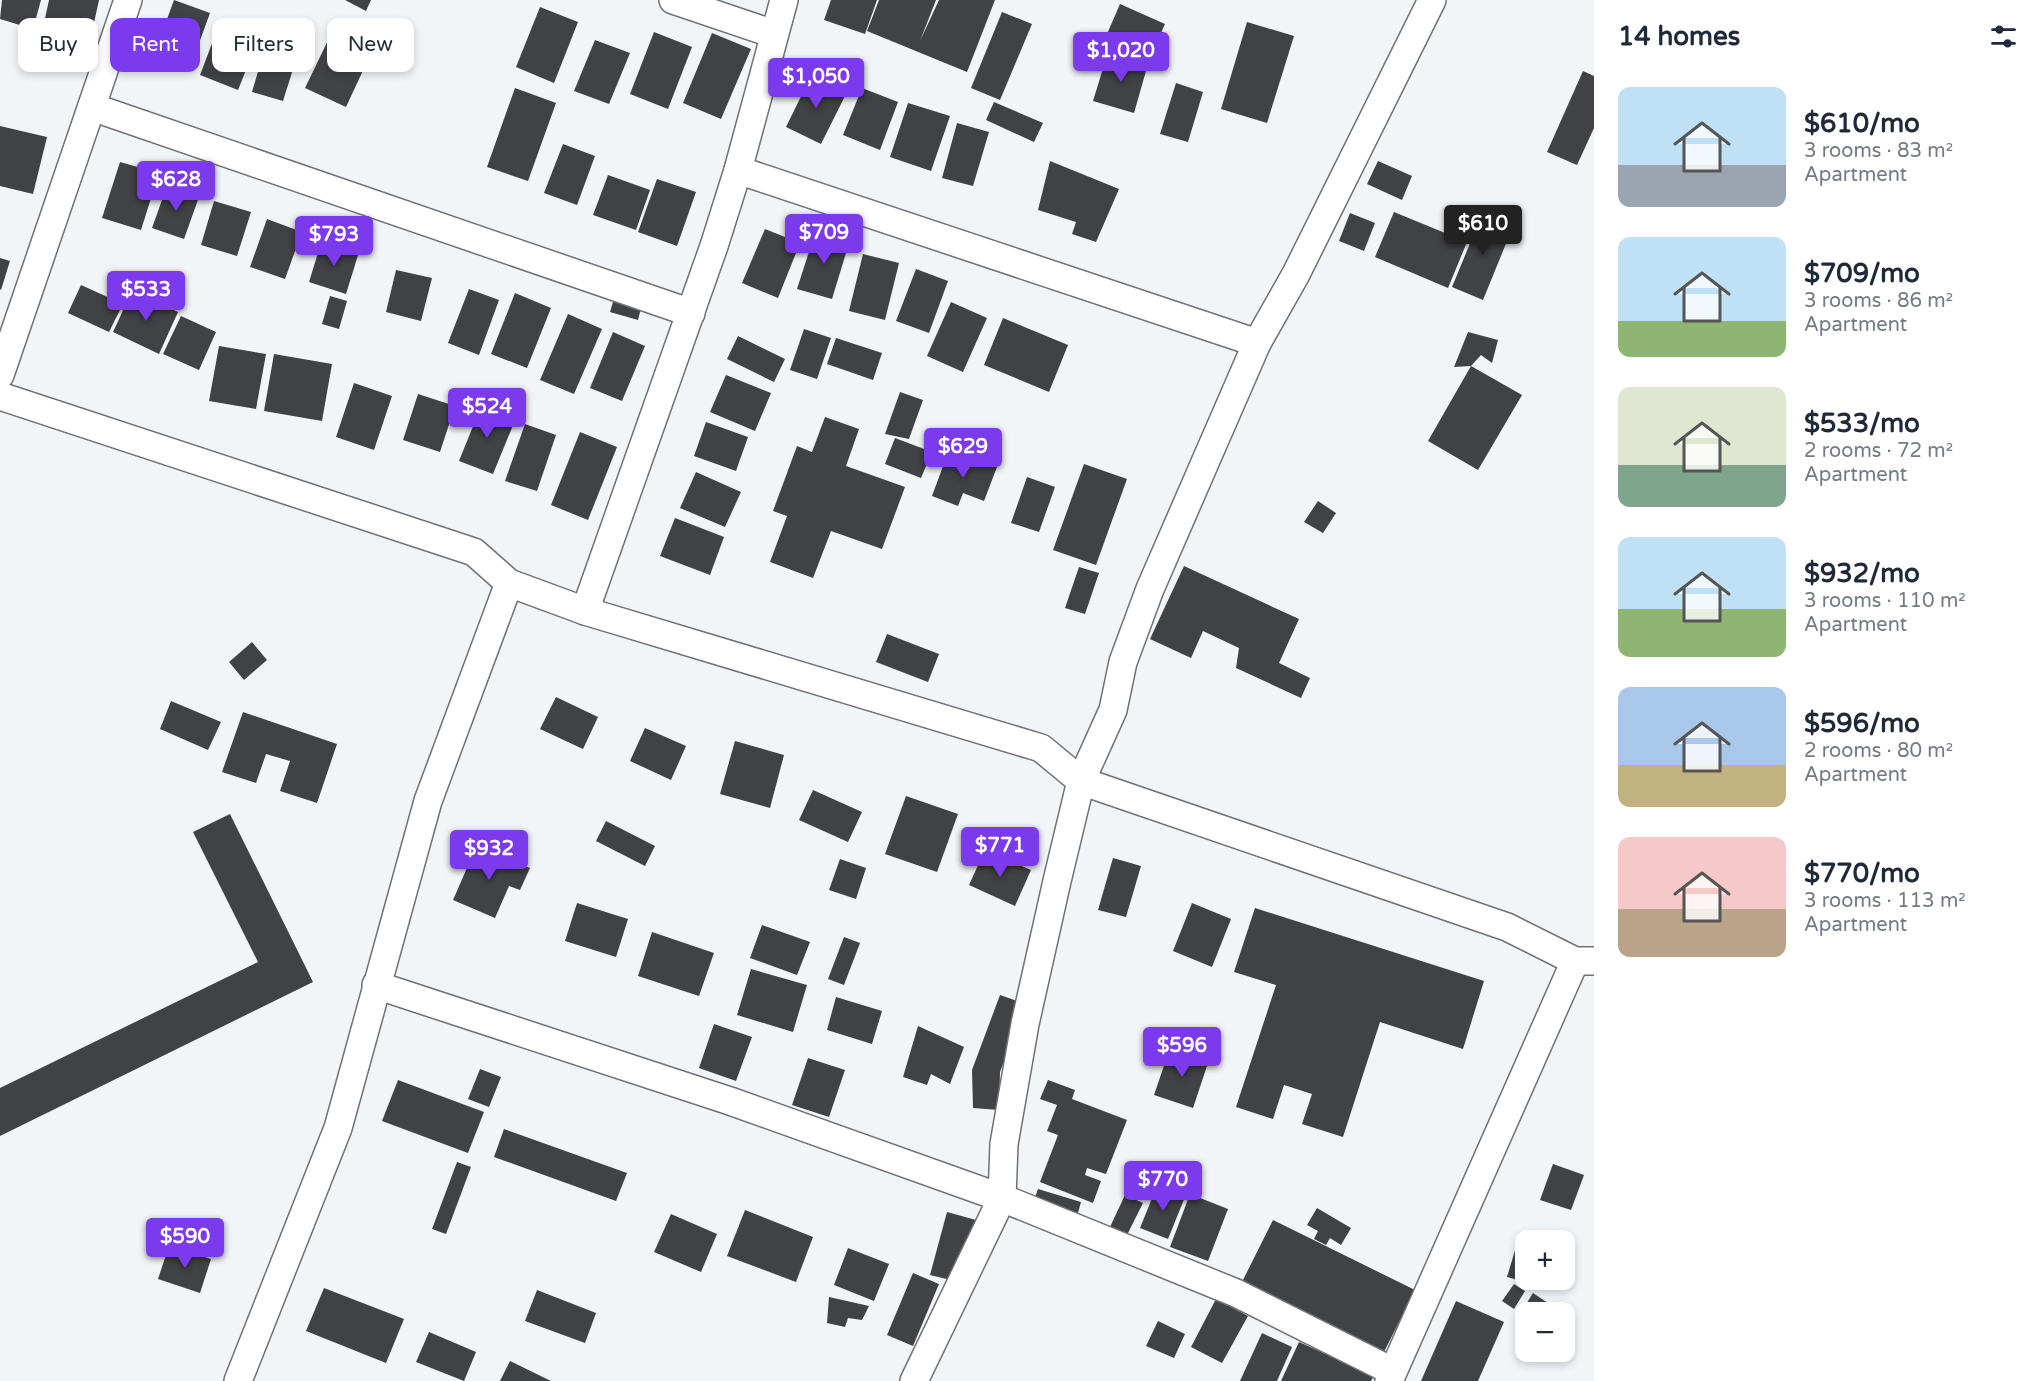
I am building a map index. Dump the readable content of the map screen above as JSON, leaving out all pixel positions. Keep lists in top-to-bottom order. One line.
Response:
{"page":{"heading":"14 homes","chip":["Buy","Rent","Filters","New"],"price":["$1,020","$1,050","$628","$610","$709","$793","$533","$524","$629","$771","$932","$596","$770","$590"],"list":[{"name":"$610/mo","note":"3 rooms · 83 m² · Apartment"},{"name":"$709/mo","note":"3 rooms · 86 m² · Apartment"},{"name":"$533/mo","note":"2 rooms · 72 m² · Apartment"},{"name":"$932/mo","note":"3 rooms · 110 m² · Apartment"},{"name":"$596/mo","note":"2 rooms · 80 m² · Apartment"},{"name":"$770/mo","note":"3 rooms · 113 m² · Apartment"}],"map_buttons":["+","−"]}}
